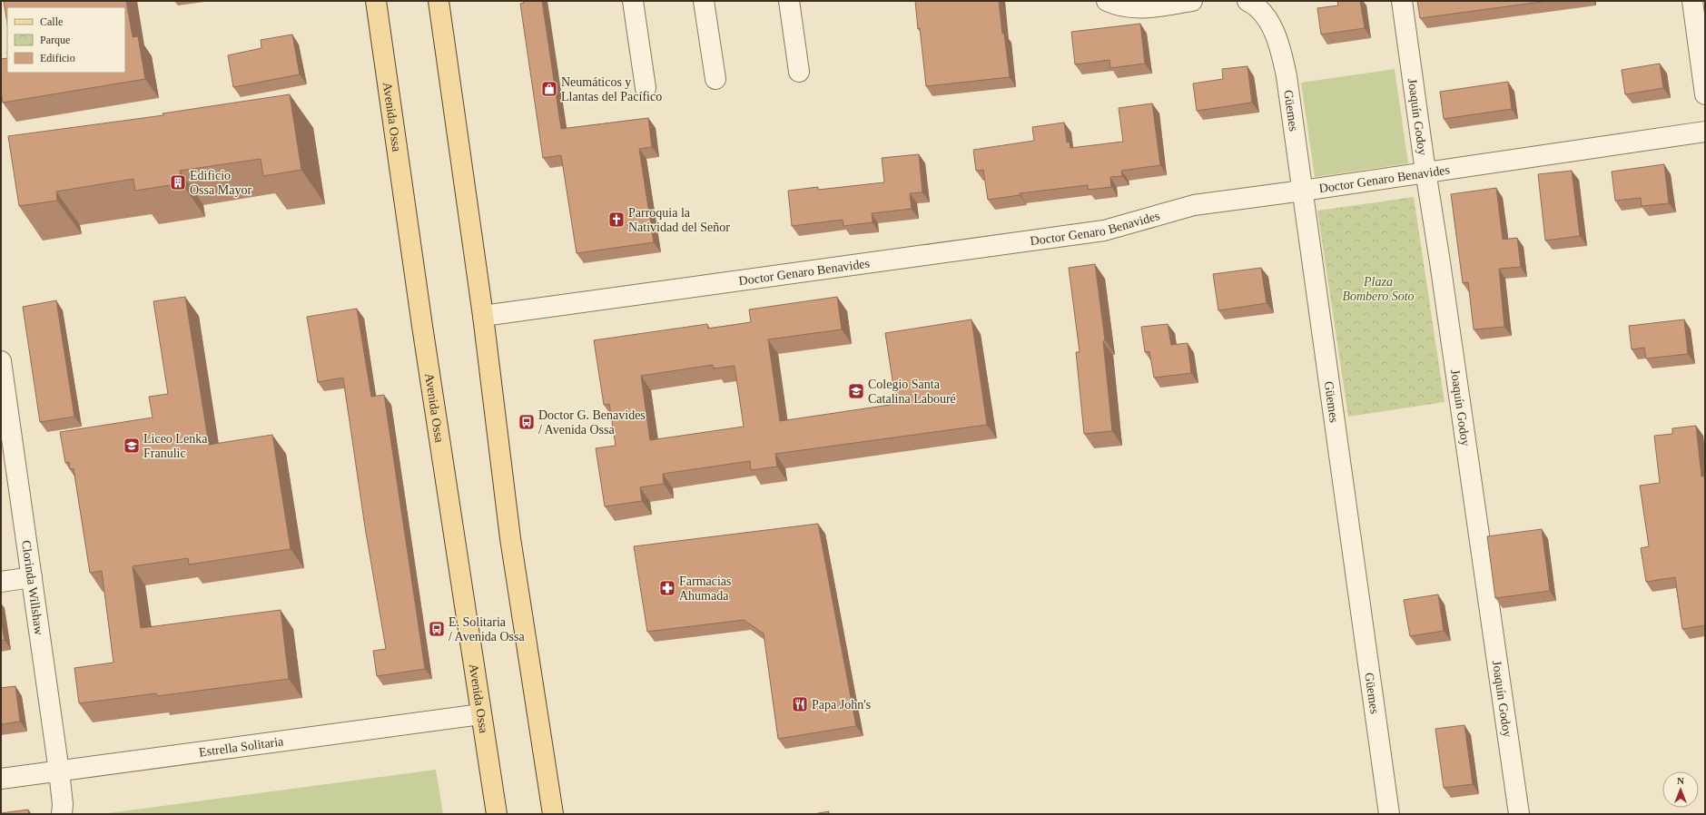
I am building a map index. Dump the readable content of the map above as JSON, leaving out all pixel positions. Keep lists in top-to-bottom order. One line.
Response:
{"streets":{"main road":["Avenida Ossa"],"street":["Güemes","Joaquín Godoy","Doctor Genaro Benavides","Clorinda Willshaw","Estrella Solitaria"]},"crossings":[["Güemes","Doctor Genaro Benavides"],["Joaquín Godoy","Doctor Genaro Benavides"],["Avenida Ossa","Estrella Solitaria"],["Clorinda Willshaw","Estrella Solitaria"]],"parks":["Plaza Bombero Soto"],"places":{"shop":["Neumáticos y Llantas del Pacífico"],"building":["Edificio Ossa Mayor"],"church":["Parroquia la Natividad del Señor"],"school or university":["Colegio Santa Catalina Labouré","Liceo Lenka Franulic"],"bus stop":["Doctor G. Benavides / Avenida Ossa","E. Solitaria / Avenida Ossa"],"pharmacy":["Farmacias Ahumada"],"restaurant":["Papa John's"]},"legend":["Calle","Parque","Edificio"],"north":"top"}
